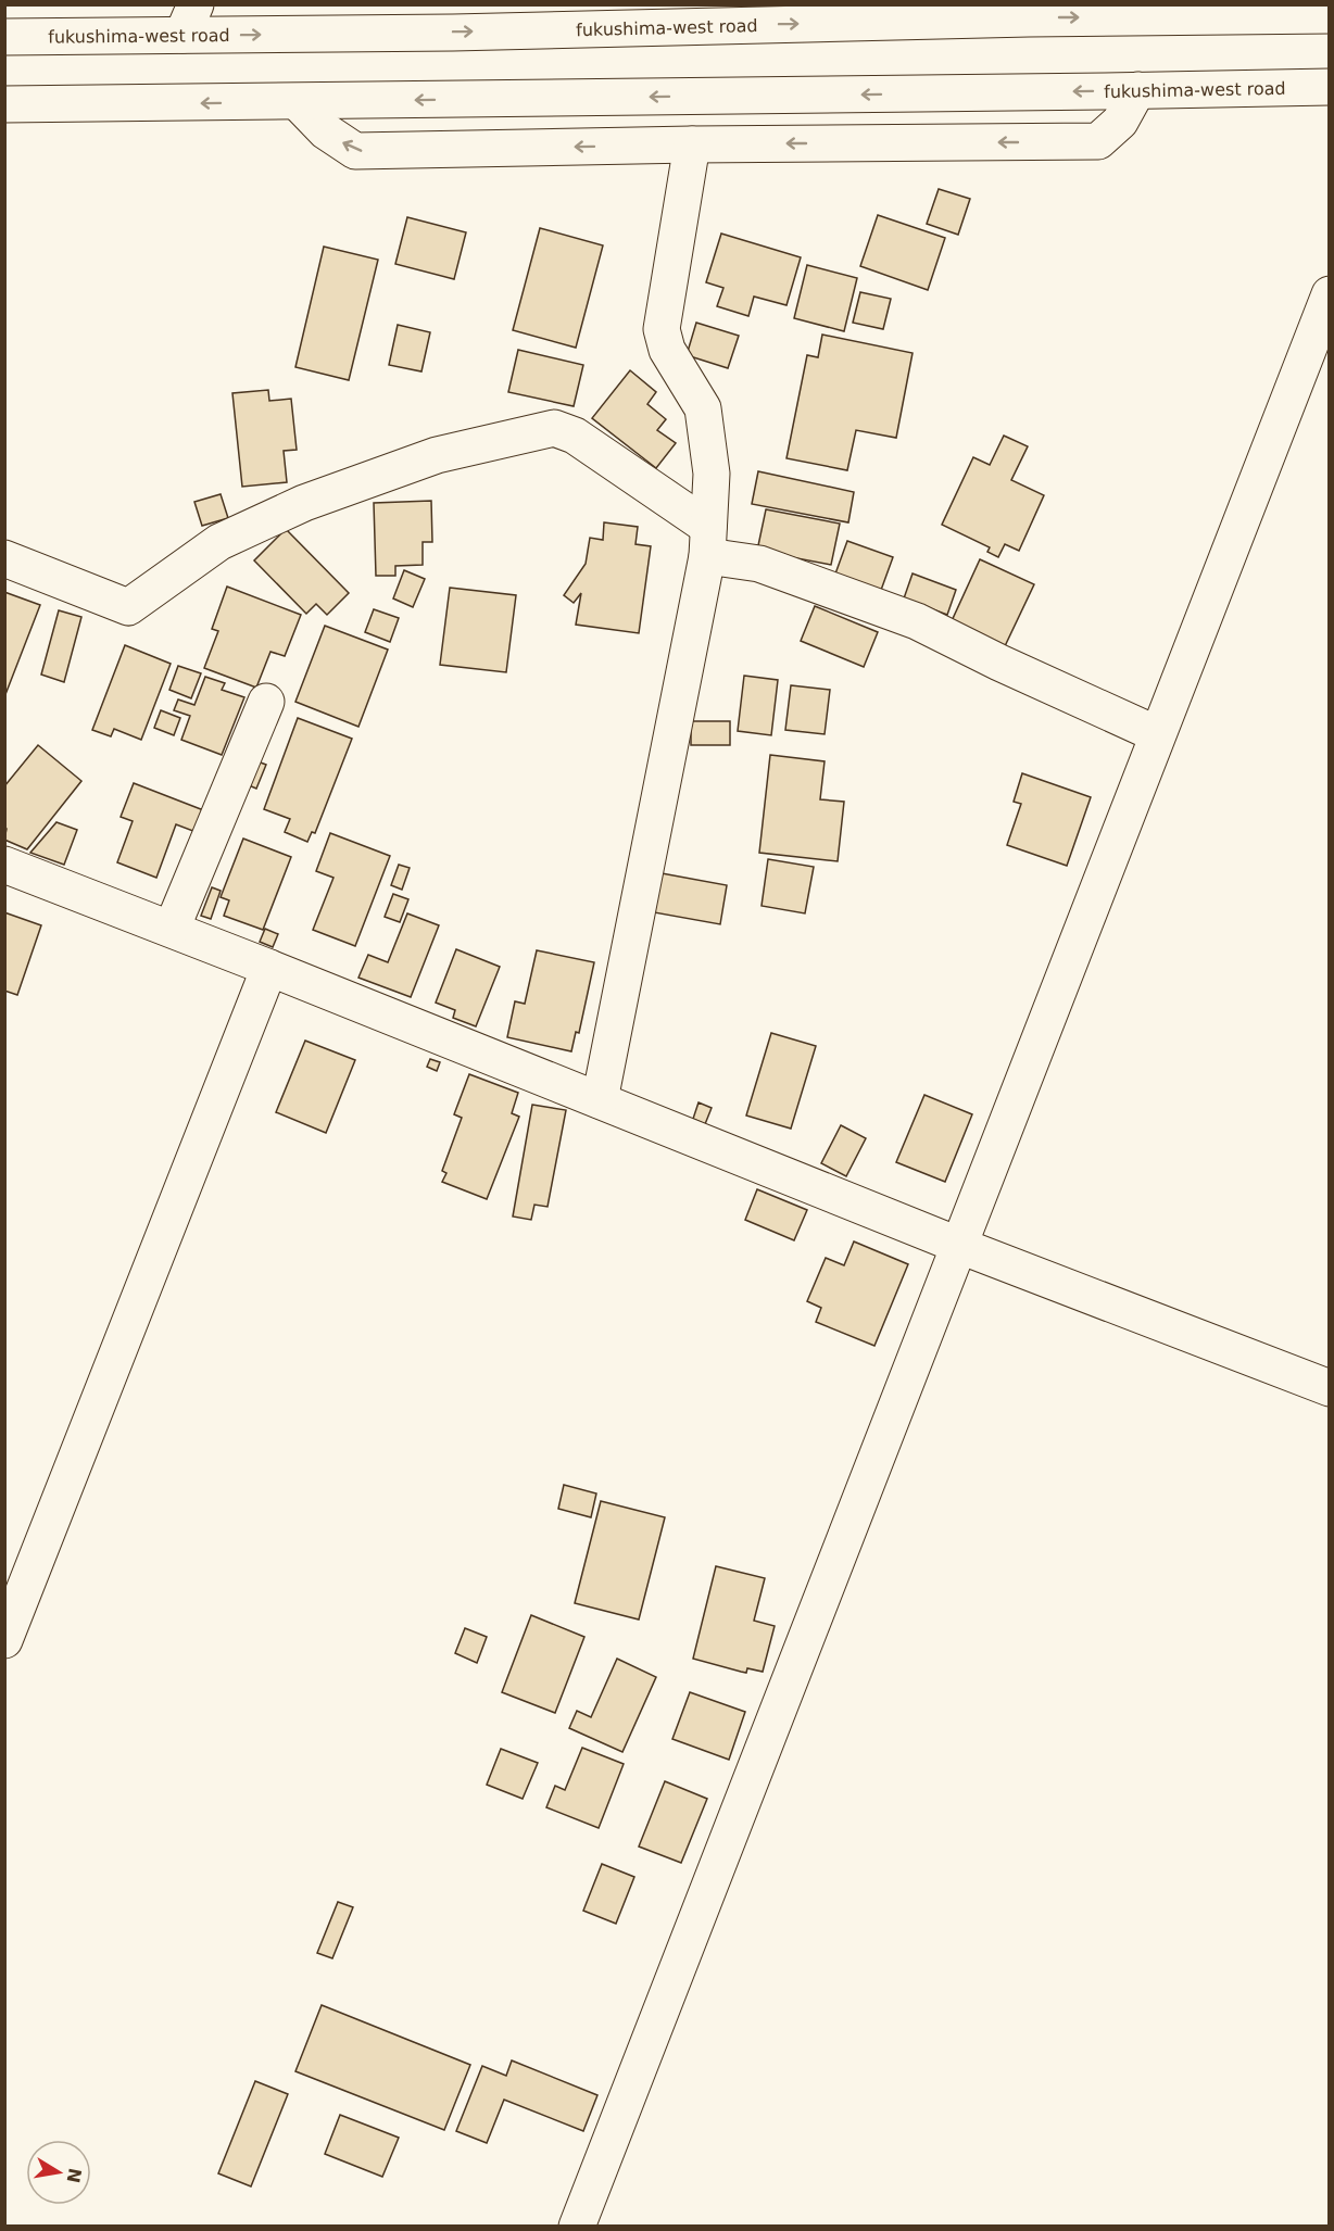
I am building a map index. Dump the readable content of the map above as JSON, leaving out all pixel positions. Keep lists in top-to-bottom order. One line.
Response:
{"streets":{"main road":["fukushima-west road"]},"north":"right"}
